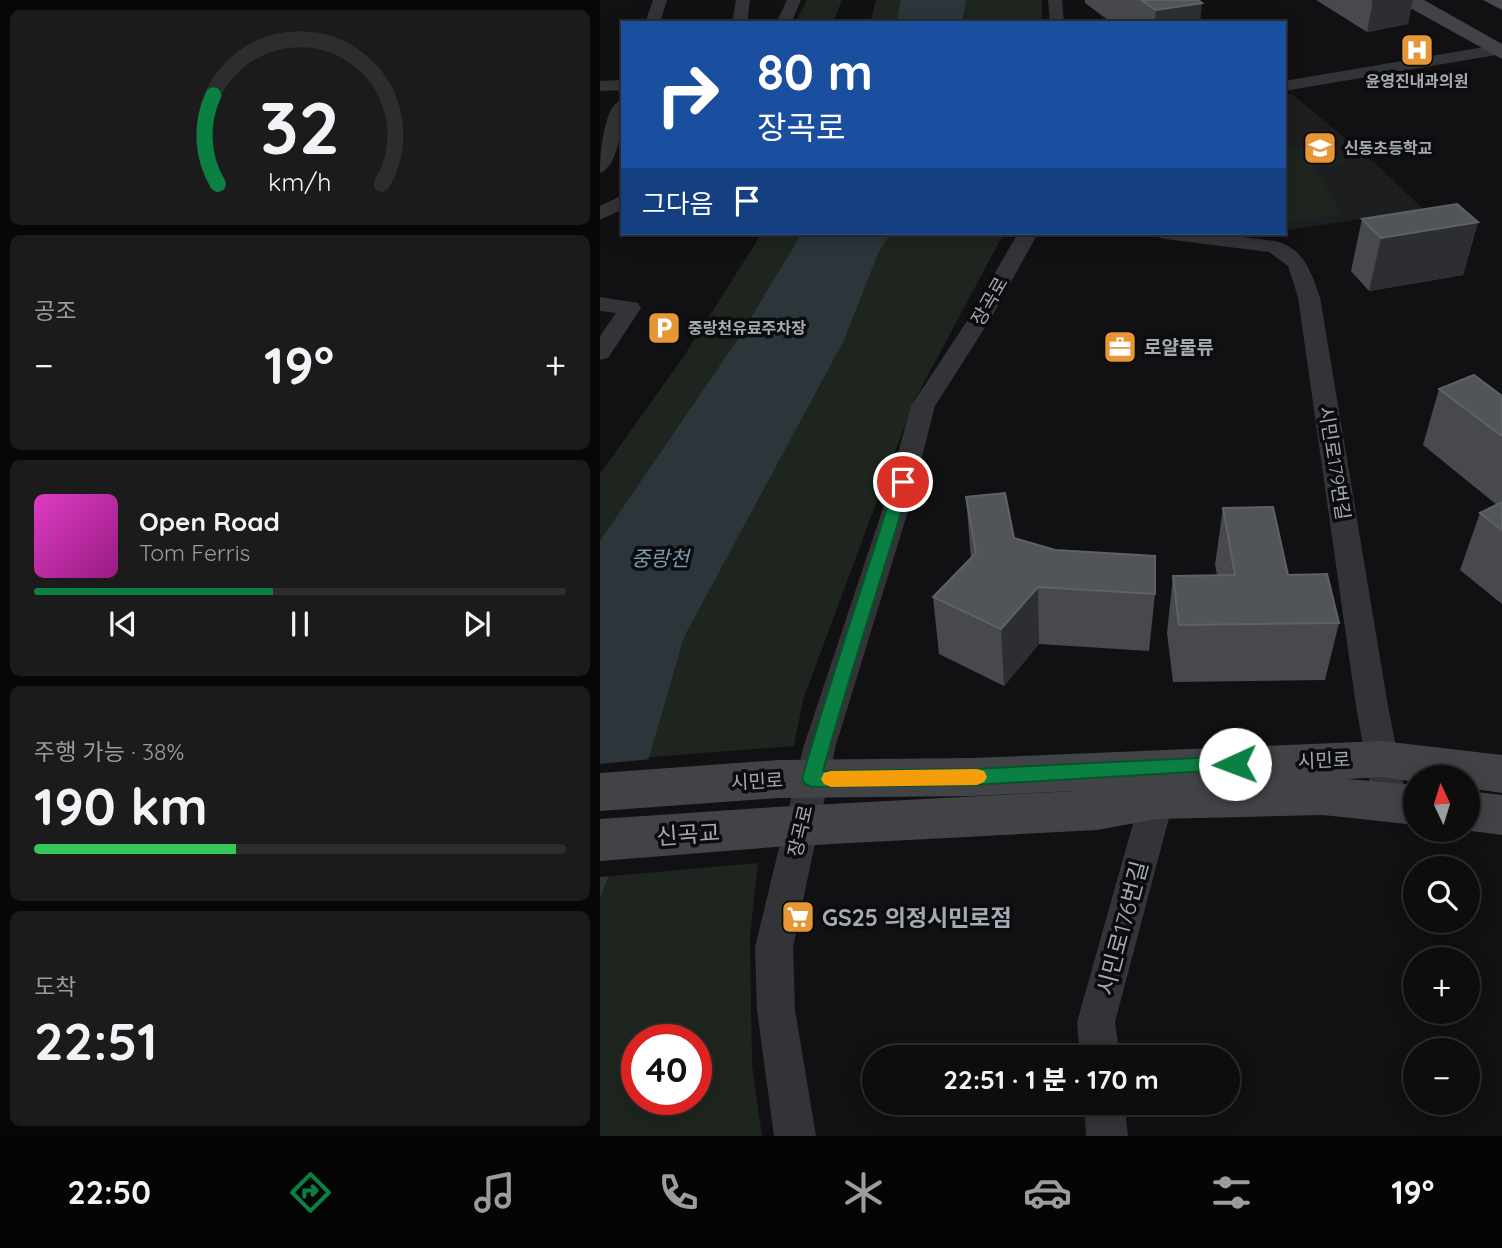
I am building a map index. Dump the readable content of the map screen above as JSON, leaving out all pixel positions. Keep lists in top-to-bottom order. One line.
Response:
{"streets":{"street":["장곡로","시민로179번길","시민로","신곡교","시민로176번길"]},"crossings":[["장곡로","시민로"],["장곡로","신곡교"],["시민로179번길","시민로"],["시민로","신곡교"],["시민로","시민로176번길"]],"water":["중랑천"],"places":{"hospital":["윤영진내과의원"],"school or university":["신동초등학교"],"parking":["중랑천유료주차장"],"office":["로얄물류"],"supermarket":["GS25 의정시민로점"]},"north":"top","page":{"turn":["80 m","장곡로"],"then":"그다음","tile":["공조",["주행 가능 · 38%","190 km"],["도착","22:51"]],"heat":["−","19°","+"],"song":["Open Road","Tom Ferris"],"map_buttons":["+","−"],"limit":"40","trip":"22:51 · 1 분 · 170 m","tabs":["22:50","19°"],"gauge":["32","km/h"]}}
